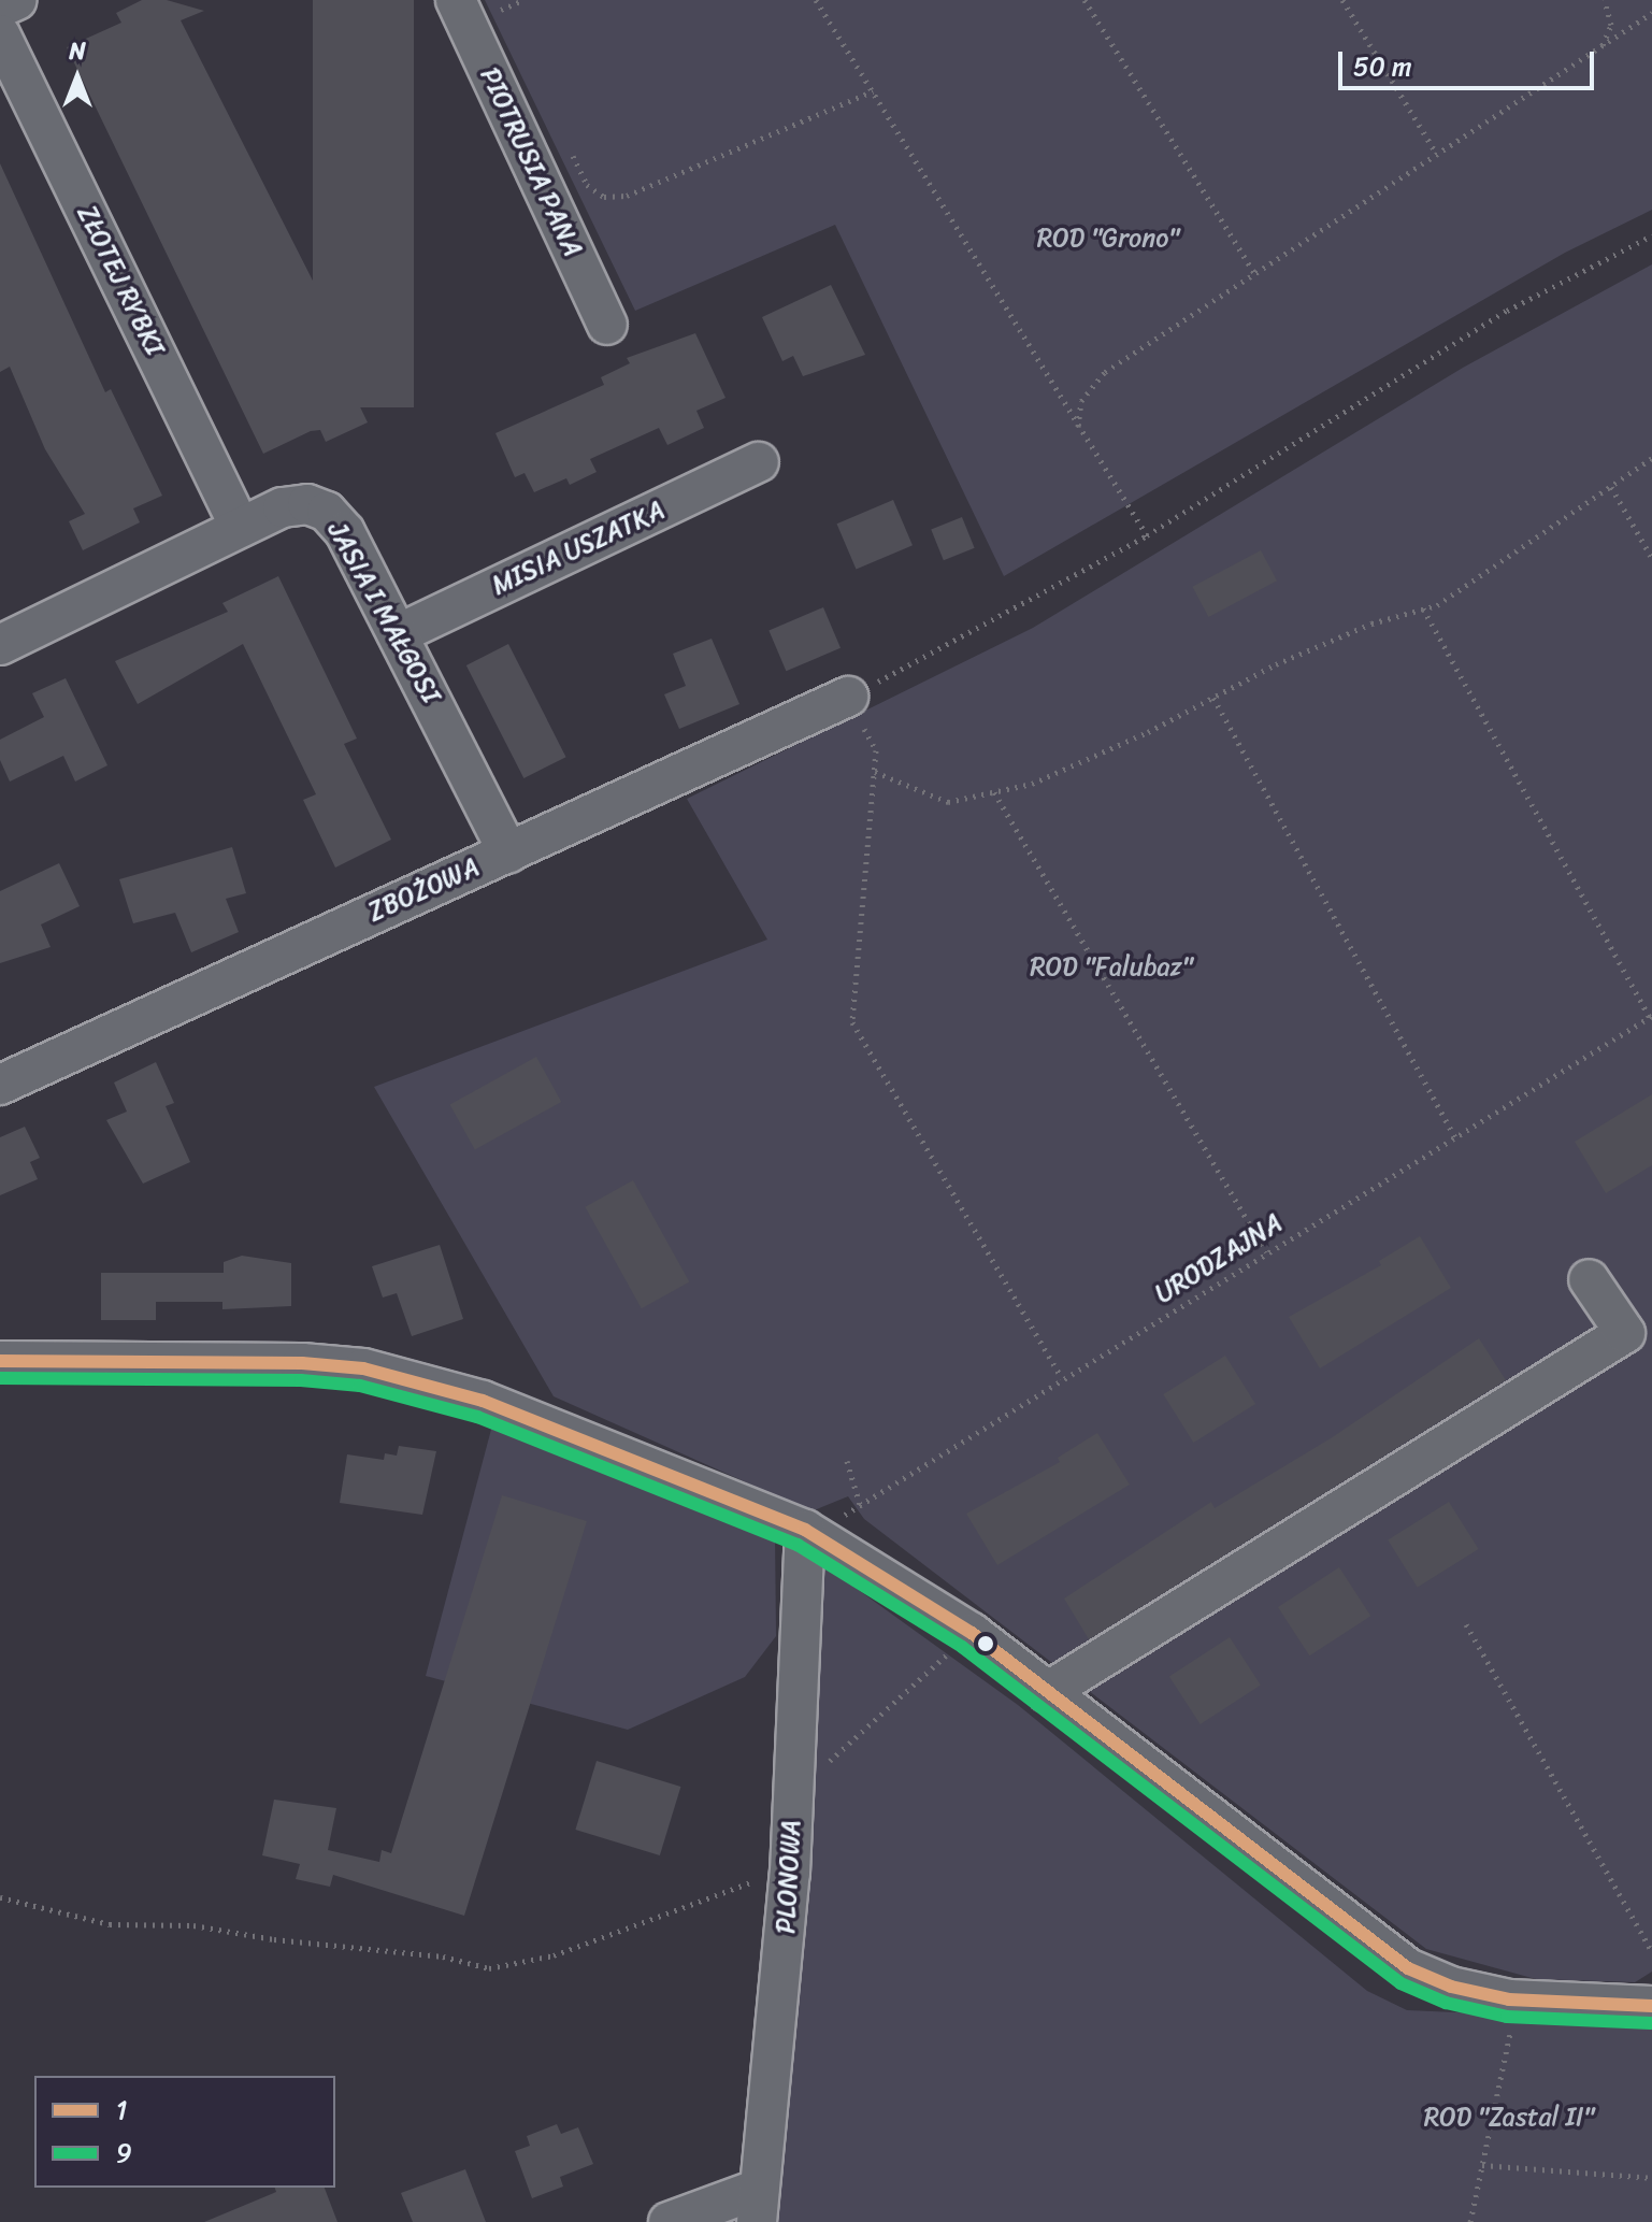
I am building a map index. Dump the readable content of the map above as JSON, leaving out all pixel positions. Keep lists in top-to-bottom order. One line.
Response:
{"streets":{"street":["PIOTRUSIA PANA","ZŁOTEJ RYBKI","MISIA USZATKA","JASIA I MAŁGOSI","ZBOŻOWA","PLONOWA"],"path":["URODZAJNA"]},"crossings":[["ZŁOTEJ RYBKI","JASIA I MAŁGOSI"],["MISIA USZATKA","JASIA I MAŁGOSI"],["JASIA I MAŁGOSI","ZBOŻOWA"],["URODZAJNA","PLONOWA"]],"parks":["ROD \"Grono\"","ROD \"Falubaz\"","ROD \"Zastal II\""],"lines":["transit line 1","transit line 9"],"legend":["1","9"],"scale_bar":"50 m","north":"top"}
